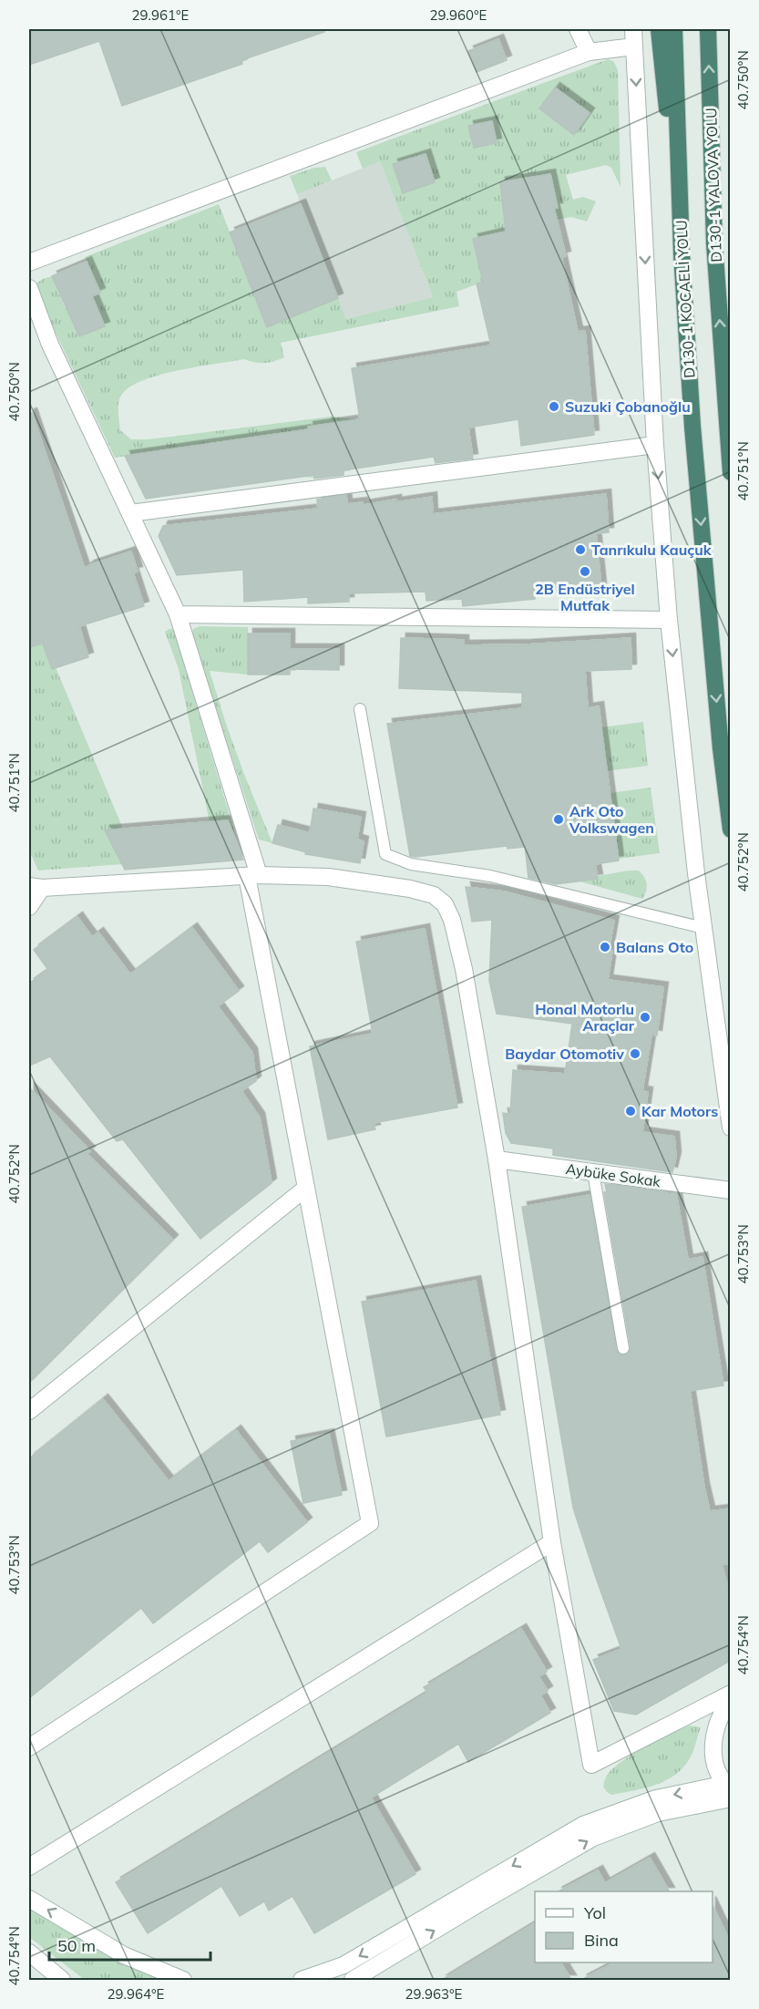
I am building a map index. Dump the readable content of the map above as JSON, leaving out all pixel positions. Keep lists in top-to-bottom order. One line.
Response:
{"streets":{"highway":["D130-1 YALOVA YOLU","D130-1 KOCAELİ YOLU"],"street":["Aybüke Sokak"]},"one_way":["D130-1 KOCAELİ YOLU"],"places":["Suzuki Çobanoğlu","Tanrıkulu Kauçuk","2B Endüstriyel Mutfak","Ark Oto Volkswagen","Balans Oto","Honal Motorlu Araçlar","Baydar Otomotiv","Kar Motors"],"legend":["Yol","Bina"],"scale_bar":"50 m","coordinates":["29.961°E","29.960°E","40.750°N","40.751°N","40.752°N","40.753°N","40.754°N","29.964°E","29.963°E"]}
